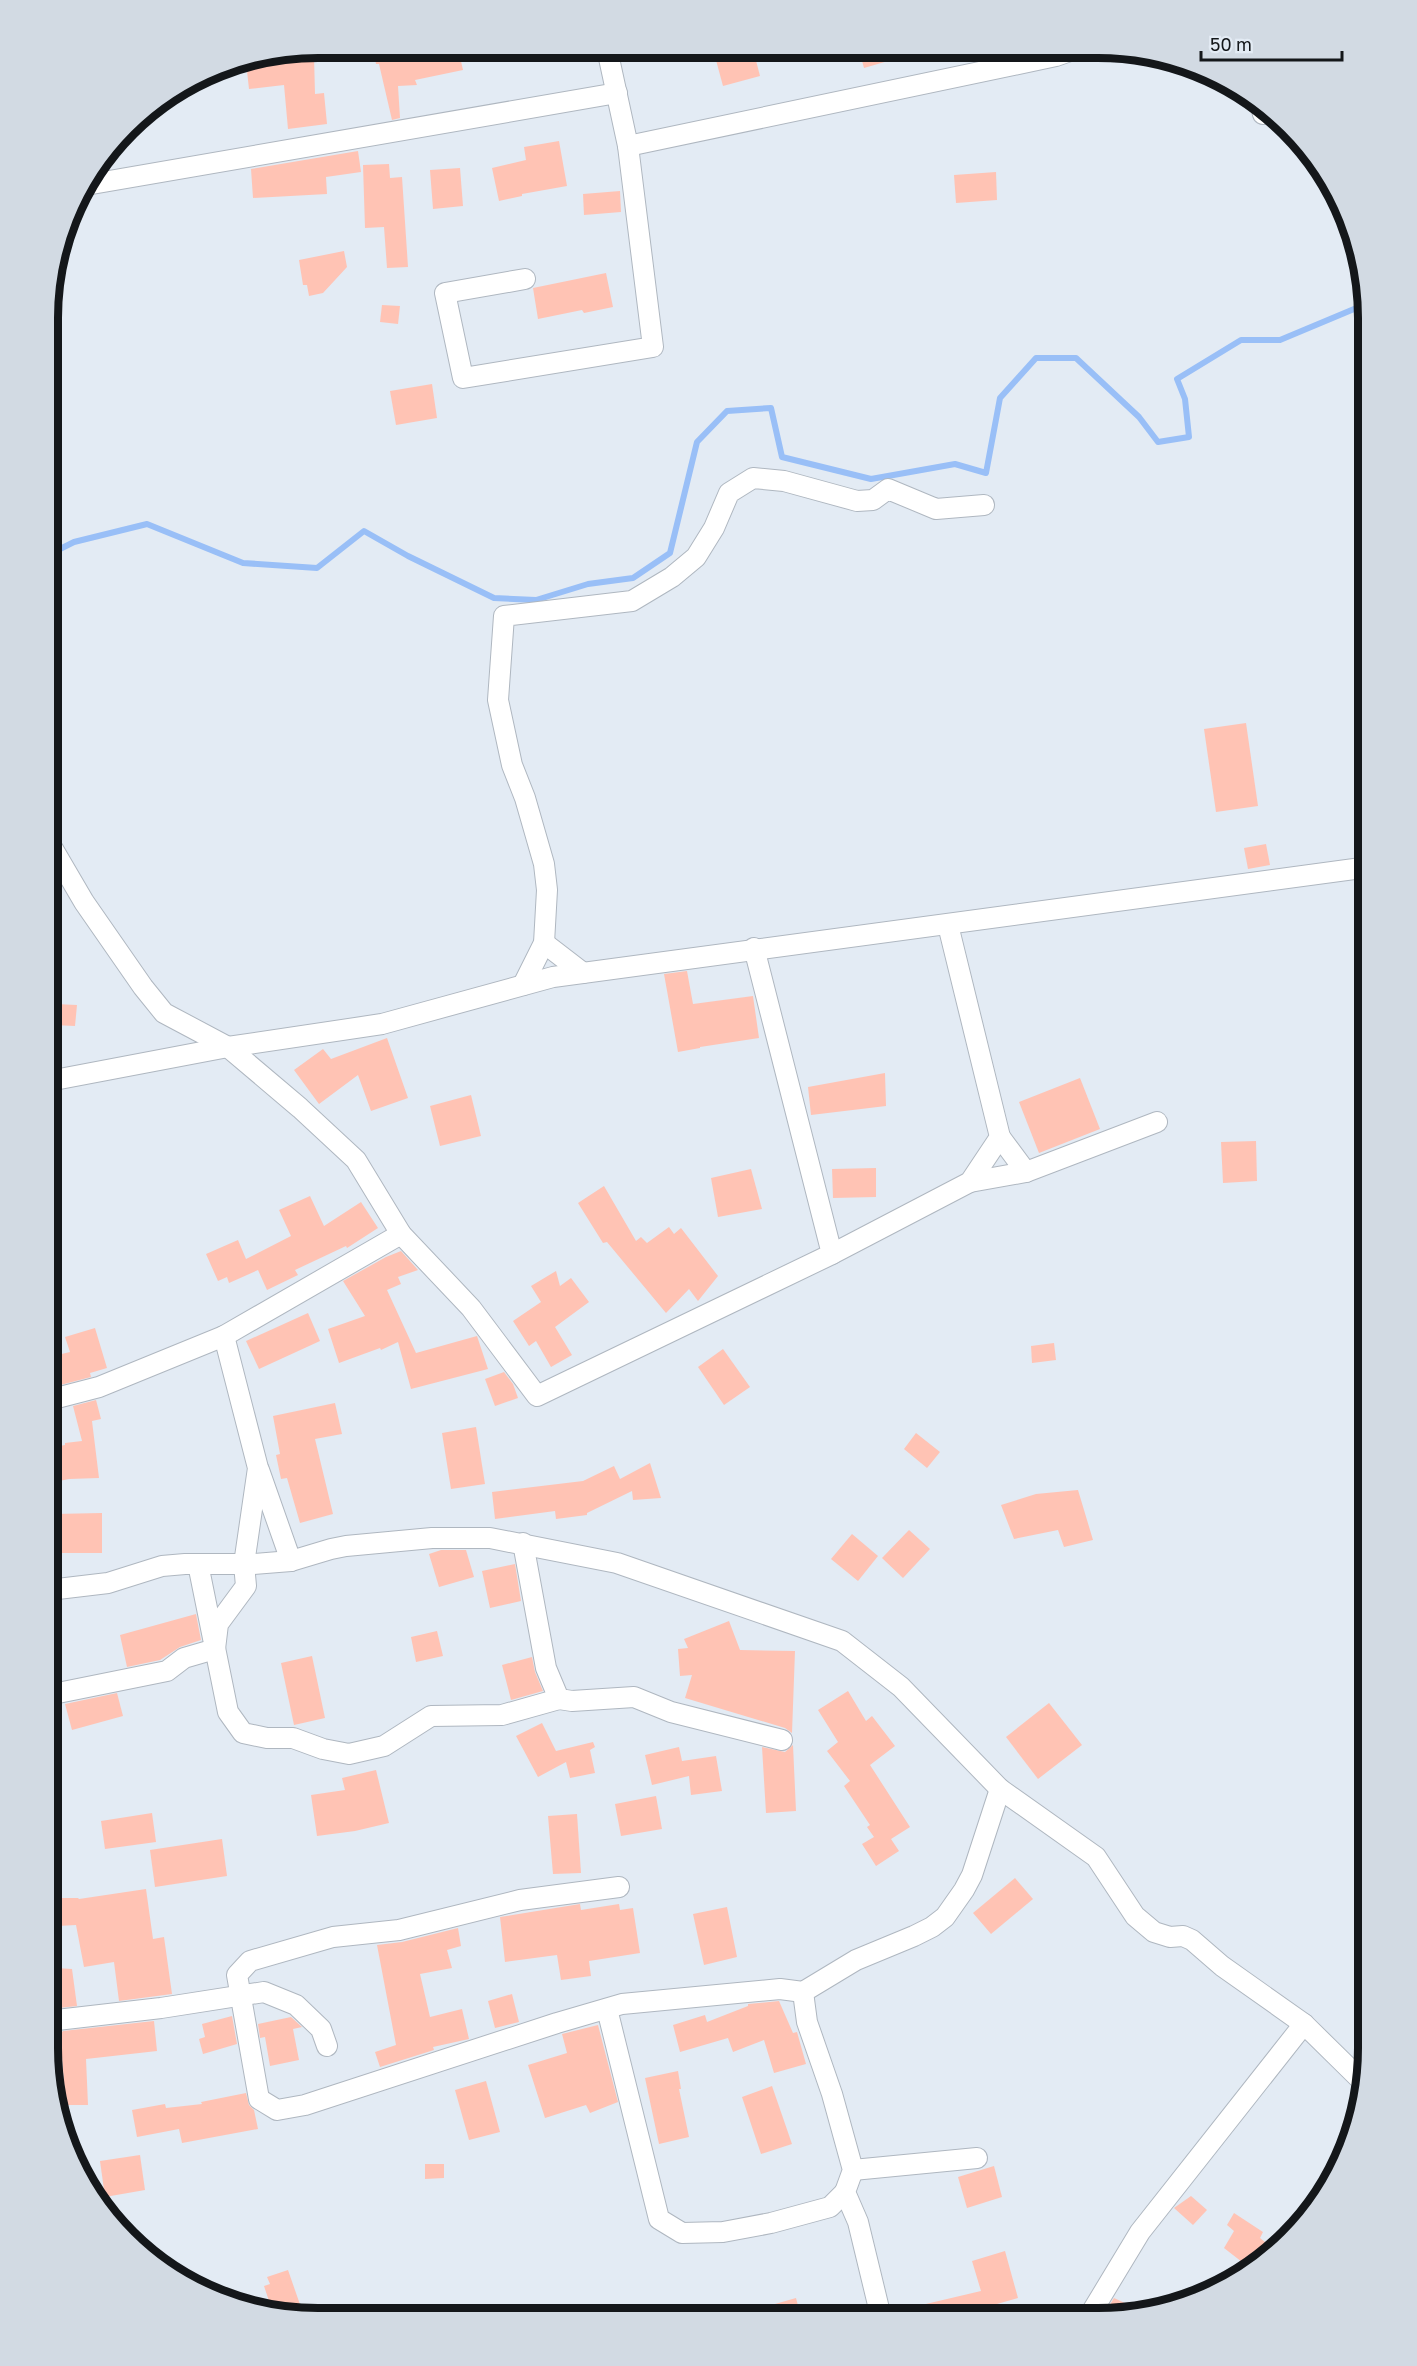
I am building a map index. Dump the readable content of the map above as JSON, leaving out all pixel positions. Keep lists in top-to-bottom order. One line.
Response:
{"scale_bar":"50 m"}
